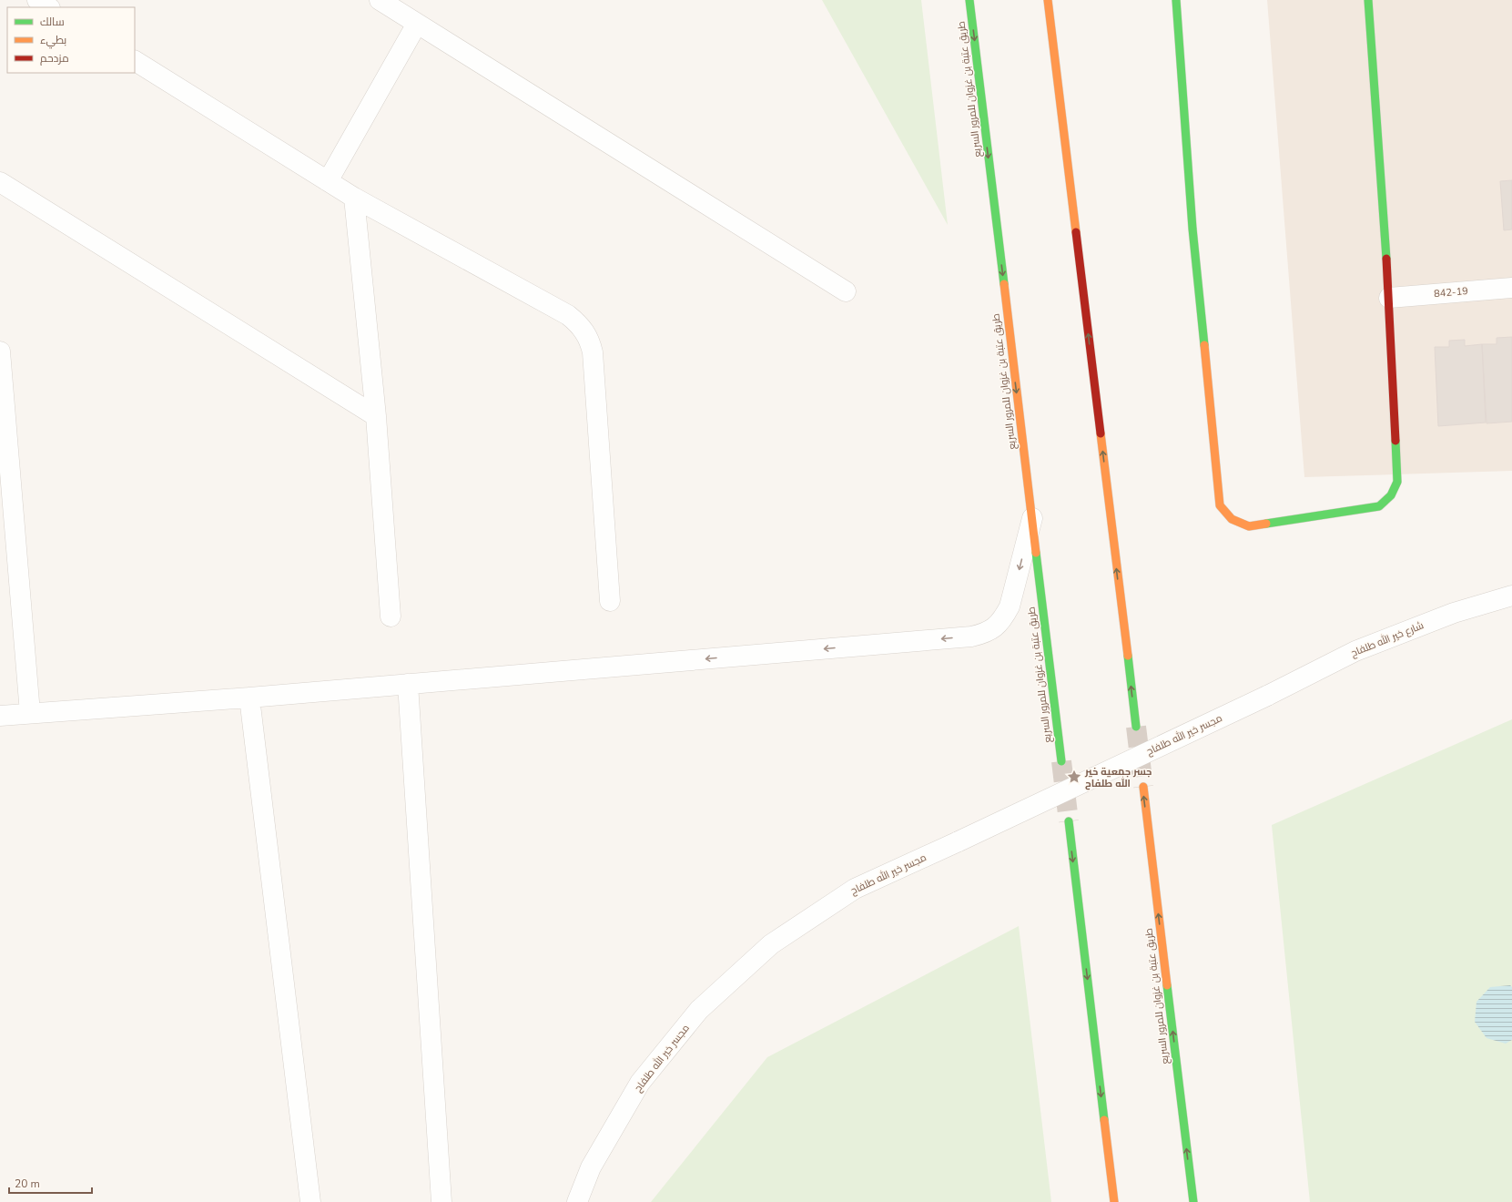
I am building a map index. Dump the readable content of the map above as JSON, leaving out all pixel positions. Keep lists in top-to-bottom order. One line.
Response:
{"streets":{"main road":["طريق عتبة بن غزوان للمرور السريع"],"street":["842-19","شارع خير الله طلفاح","مجسر خير الله طلفاح"]},"crossings":[["شارع خير الله طلفاح","مجسر خير الله طلفاح"]],"places":{"place":["جسر جمعية خير الله طلفاح"]},"legend":["سالك","بطيء","مزدحم"],"scale_bar":"20 m"}
